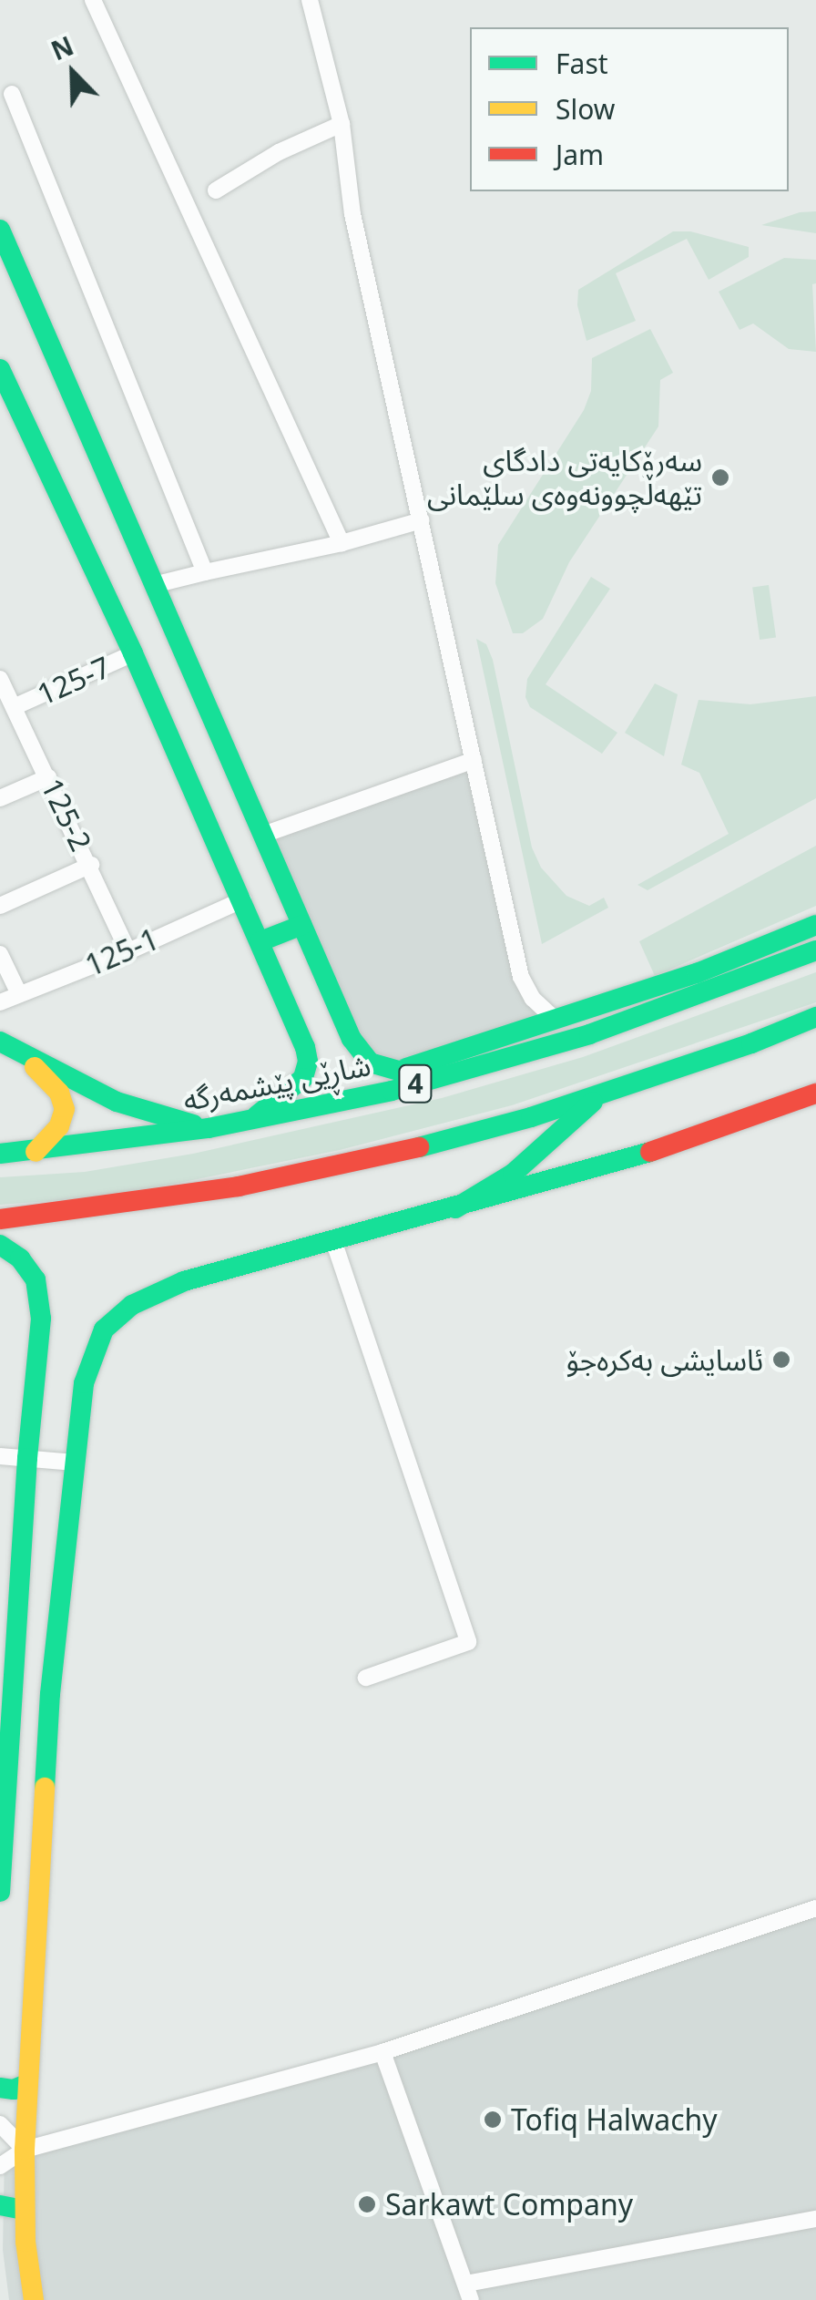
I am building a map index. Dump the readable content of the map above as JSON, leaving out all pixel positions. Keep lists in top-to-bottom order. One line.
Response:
{"streets":{"main road":["شاڕێی پێشمەرگە","4"],"street":["125-7","125-2","125-1"]},"crossings":[["125-7","125-2"],["125-2","125-1"]],"places":["سەرۆکایەتی دادگای تێهەڵچوونەوەی سلێمانی","ئاسایشی بەکرەجۆ","Tofiq Halwachy","Sarkawt Company"],"legend":["Fast","Slow","Jam"],"north":"top left"}
